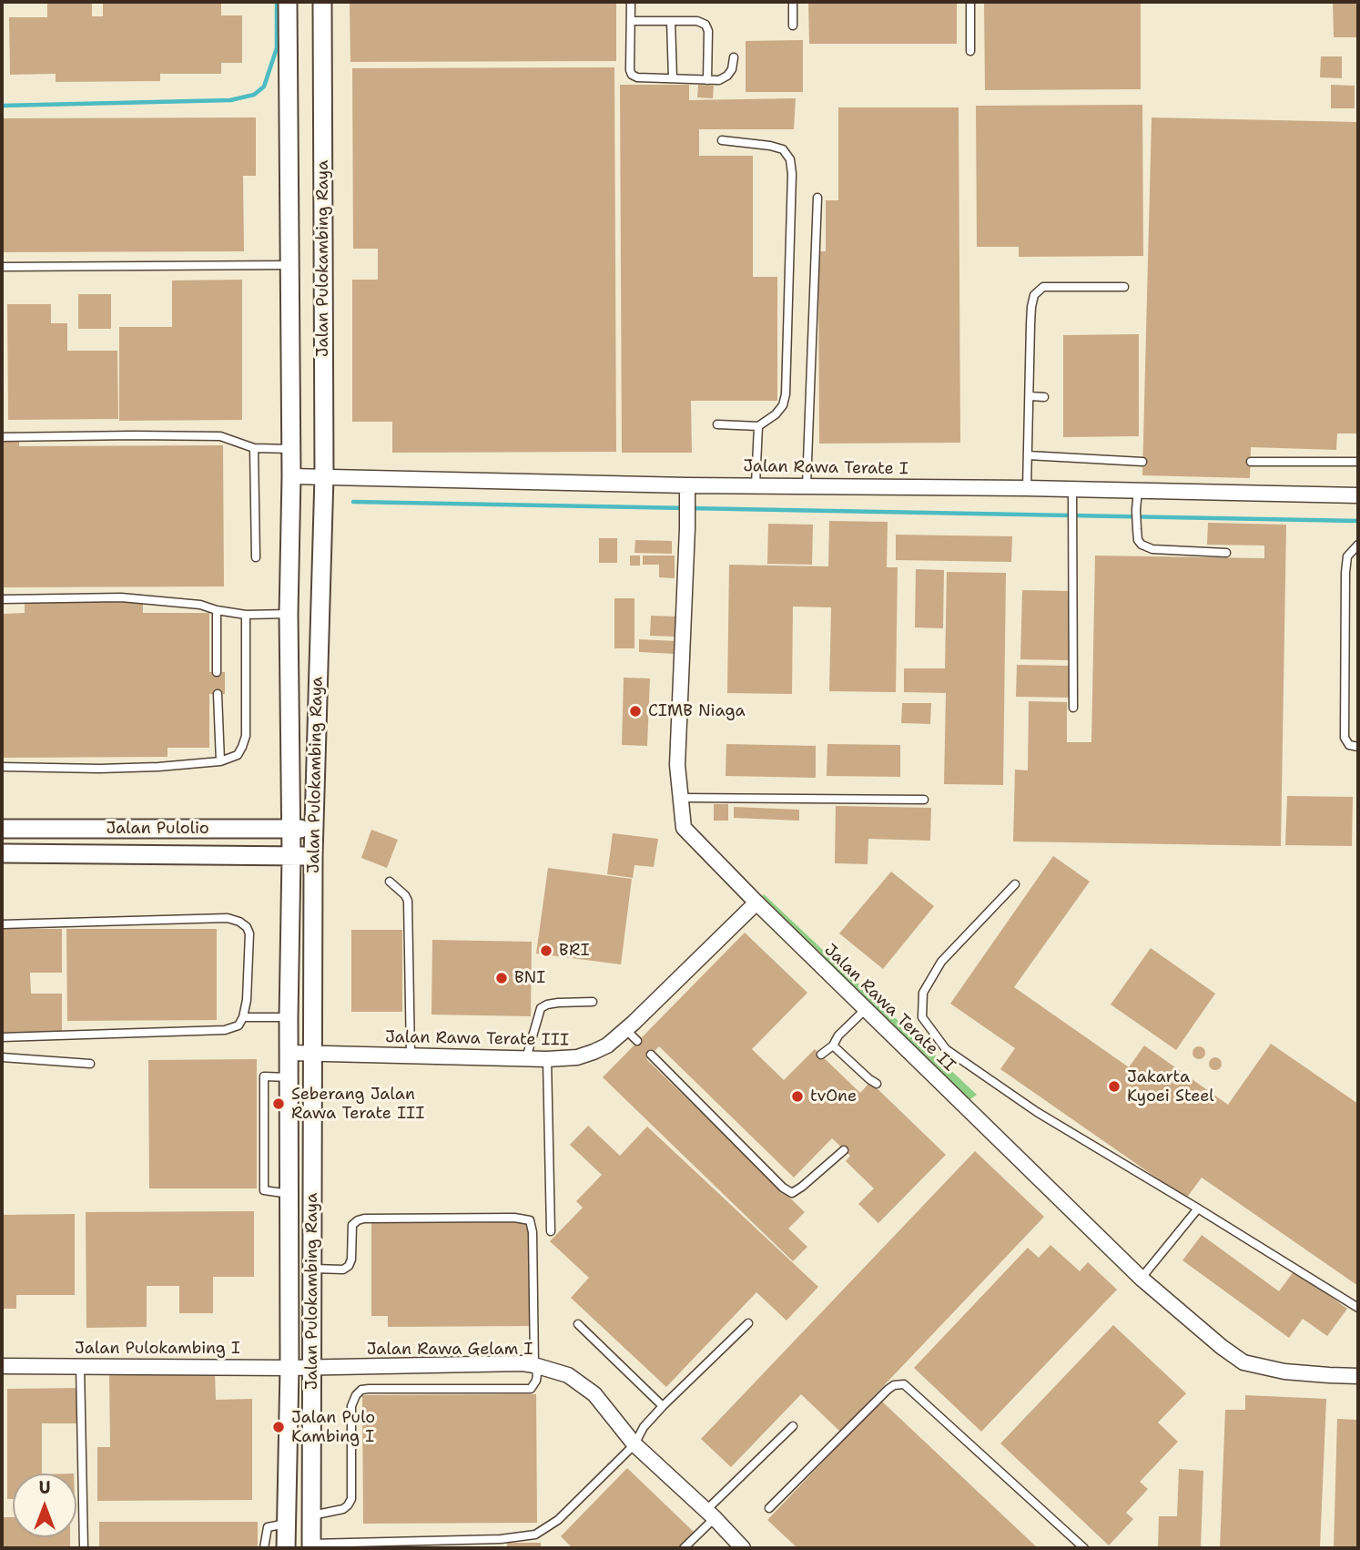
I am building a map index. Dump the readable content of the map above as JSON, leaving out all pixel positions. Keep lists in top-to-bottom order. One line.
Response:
{"streets":{"street":["Jalan Pulokambing Raya","Jalan Rawa Terate I","Jalan Pulolio","Jalan Rawa Terate II","Jalan Rawa Terate III","Jalan Pulokambing I","Jalan Rawa Gelam I"]},"crossings":[["Jalan Pulokambing Raya","Jalan Rawa Terate I"],["Jalan Pulokambing Raya","Jalan Pulolio"],["Jalan Pulokambing Raya","Jalan Rawa Terate III"],["Jalan Pulokambing Raya","Jalan Pulokambing I"],["Jalan Pulokambing Raya","Jalan Rawa Gelam I"],["Jalan Rawa Terate I","Jalan Rawa Terate II"],["Jalan Rawa Terate II","Jalan Rawa Terate III"],["Jalan Pulokambing I","Jalan Rawa Gelam I"]],"places":["CIMB Niaga","BRI","BNI","Jakarta Kyoei Steel","tvOne","Seberang Jalan Rawa Terate III","Jalan Pulo Kambing I"],"north":"top"}
